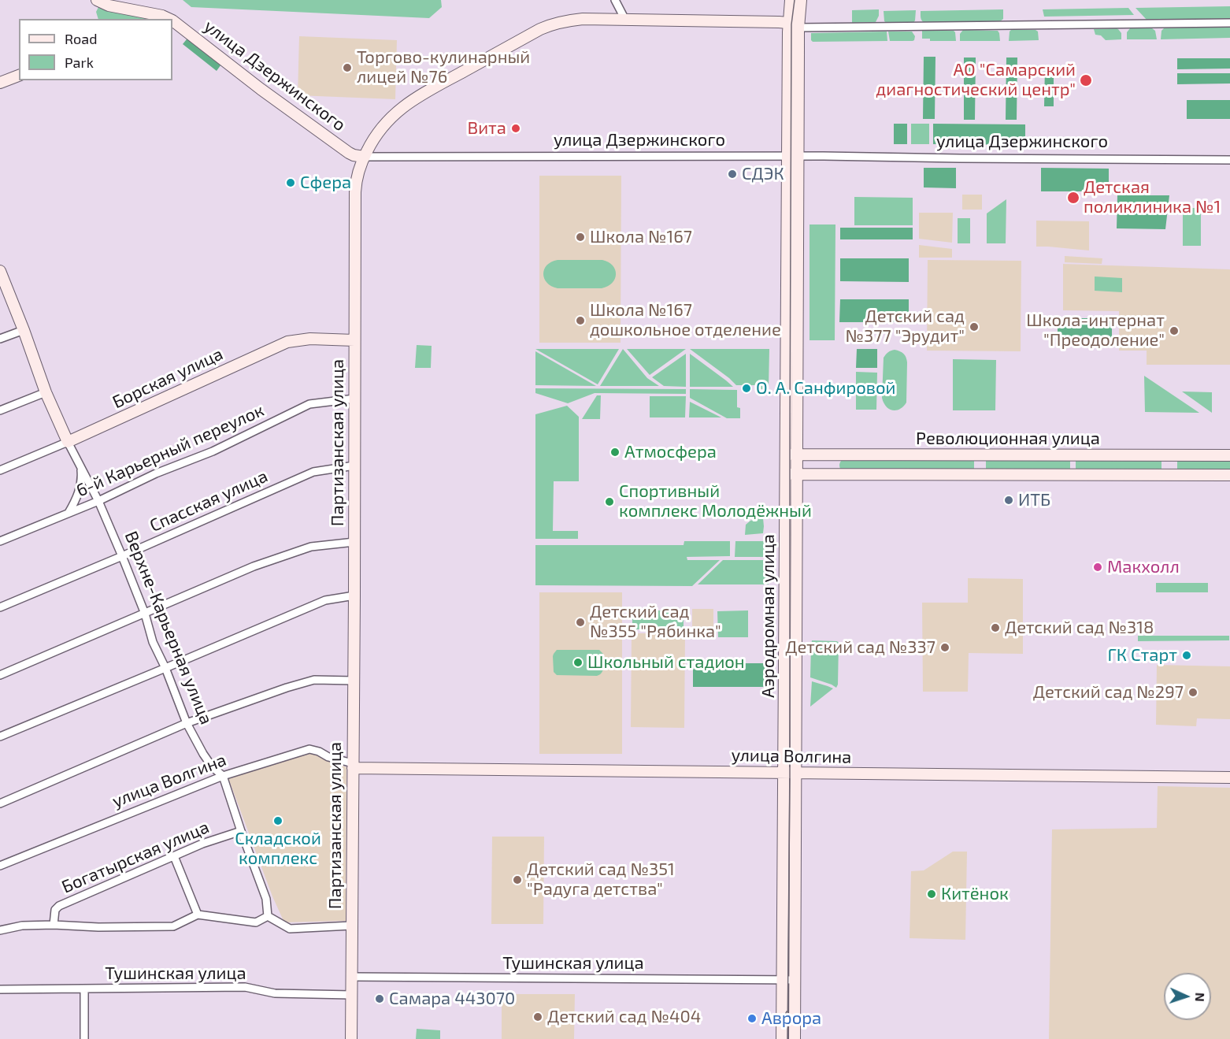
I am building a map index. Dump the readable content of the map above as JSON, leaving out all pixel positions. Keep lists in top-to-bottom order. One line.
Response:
{"streets":{"street":["улица Дзержинского","Борская улица","Революционная улица","Партизанская улица","6-й Карьерный переулок","Спасская улица","Аэродромная улица","Верхне-Карьерная улица","улица Волгина","Богатырская улица","Тушинская улица"]},"crossings":[["улица Дзержинского","Партизанская улица"],["улица Дзержинского","Аэродромная улица"],["Борская улица","Партизанская улица"],["Борская улица","Верхне-Карьерная улица"],["Революционная улица","Аэродромная улица"],["Партизанская улица","6-й Карьерный переулок"],["Партизанская улица","Спасская улица"],["Партизанская улица","Аэродромная улица"],["Партизанская улица","улица Волгина"],["Партизанская улица","Тушинская улица"],["6-й Карьерный переулок","Верхне-Карьерная улица"],["Спасская улица","Верхне-Карьерная улица"],["Аэродромная улица","улица Волгина"],["Аэродромная улица","Тушинская улица"],["Верхне-Карьерная улица","улица Волгина"],["Верхне-Карьерная улица","Богатырская улица"]],"places":["Торгово-кулинарный лицей №76","АО \"Самарский диагностический центр\"","Вита","СДЭК","Сфера","Детская поликлиника №1","Школа №167","Школа №167 дошкольное отделение","Детский сад №377 \"Эрудит\"","Школа-интернат \"Преодоление\"","О. А. Санфировой","Атмосфера","ИТБ","Спортивный комплекс Молодёжный","Макхолл","Детский сад №355 \"Рябинка\"","Детский сад №318","Детский сад №337","ГК Старт","Школьный стадион","Детский сад №297","Складской комплекс","Детский сад №351 \"Радуга детства\"","Китёнок","Самара 443070","Детский сад №404","Аврора"],"legend":["Road","Park"],"north":"right"}
